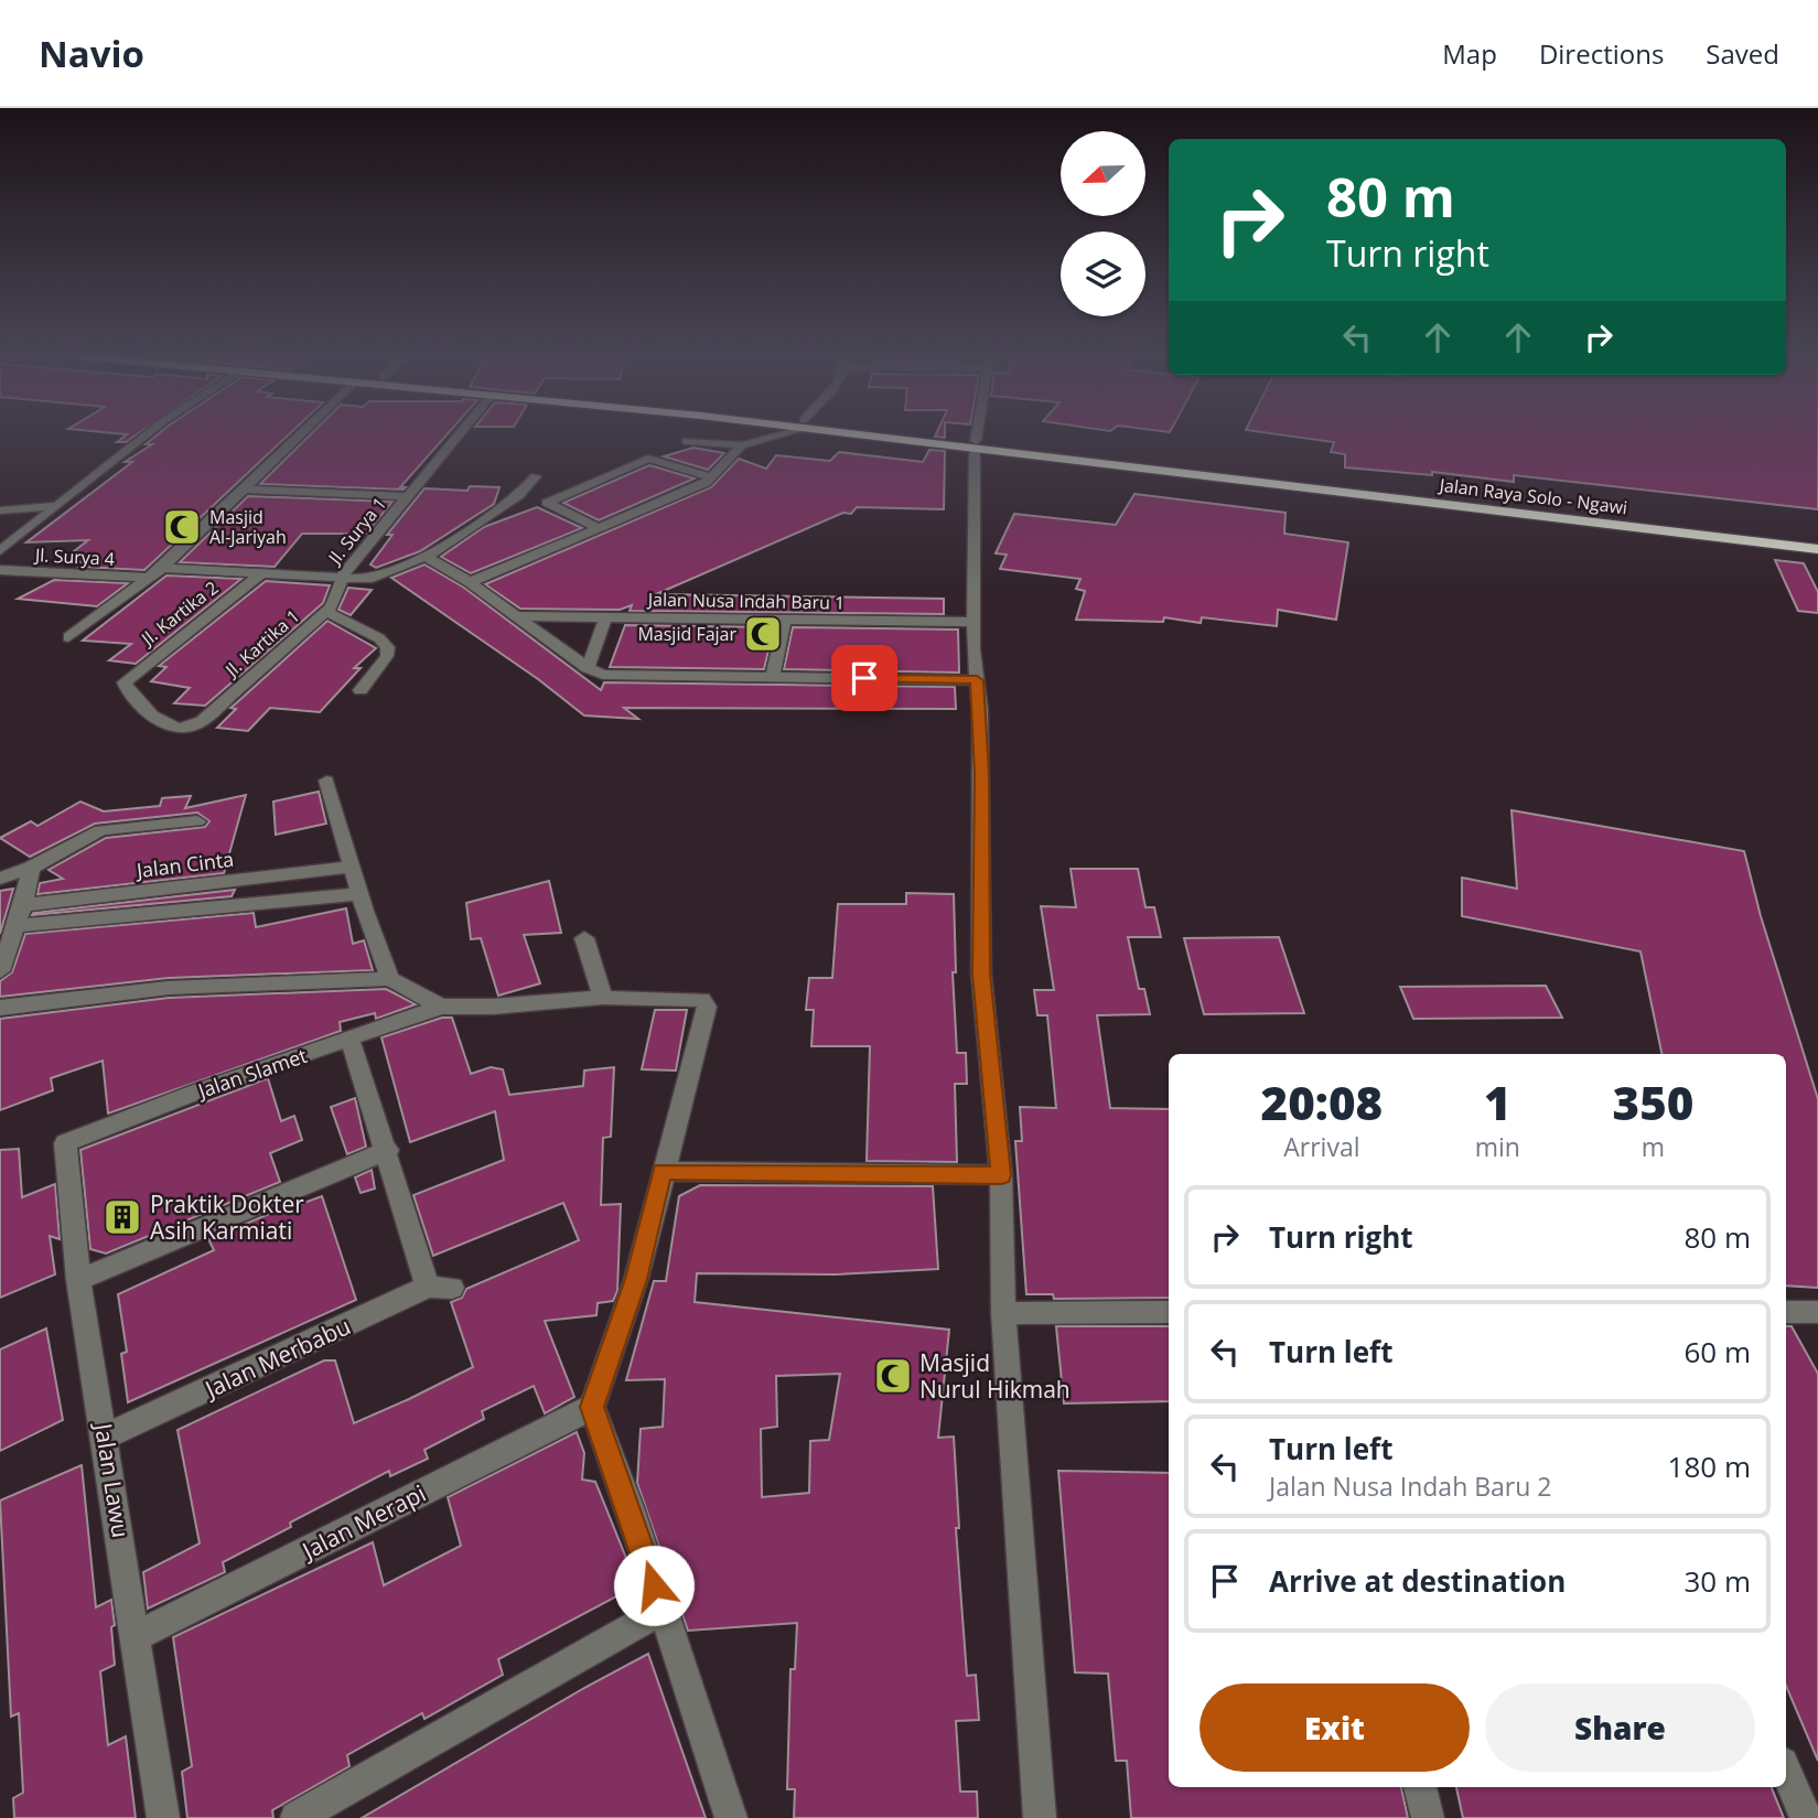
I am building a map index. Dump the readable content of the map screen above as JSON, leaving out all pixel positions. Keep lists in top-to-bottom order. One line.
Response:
{"streets":{"highway":["Jalan Raya Solo - Ngawi"],"street":["Jl. Surya 1","Jl. Surya 4","Jalan Nusa Indah Baru 1","Jl. Kartika 2","Jl. Kartika 1","Jalan Cinta","Jalan Slamet","Jalan Merbabu","Jalan Lawu","Jalan Merapi"]},"crossings":[["Jl. Surya 1","Jl. Kartika 1"],["Jl. Kartika 2","Jl. Kartika 1"],["Jalan Slamet","Jalan Lawu"],["Jalan Merbabu","Jalan Lawu"],["Jalan Lawu","Jalan Merapi"]],"places":{"mosque":["Masjid Al-Jariyah","Masjid Fajar","Masjid Nurul Hikmah"],"building":["Praktik Dokter Asih Karmiati"]},"north":"left","page":{"header":"Navio","nav":["Map","Directions","Saved"],"turn":["80 m","Turn right"],"eta":["20:08","Arrival","1","min","350","m"],"list":[{"name":"Turn right","value":"80 m"},{"name":"Turn left","value":"60 m"},{"name":"Turn left","note":"Jalan Nusa Indah Baru 2","value":"180 m"},{"name":"Arrive at destination","value":"30 m"}],"buttons":["Exit","Share"]}}
